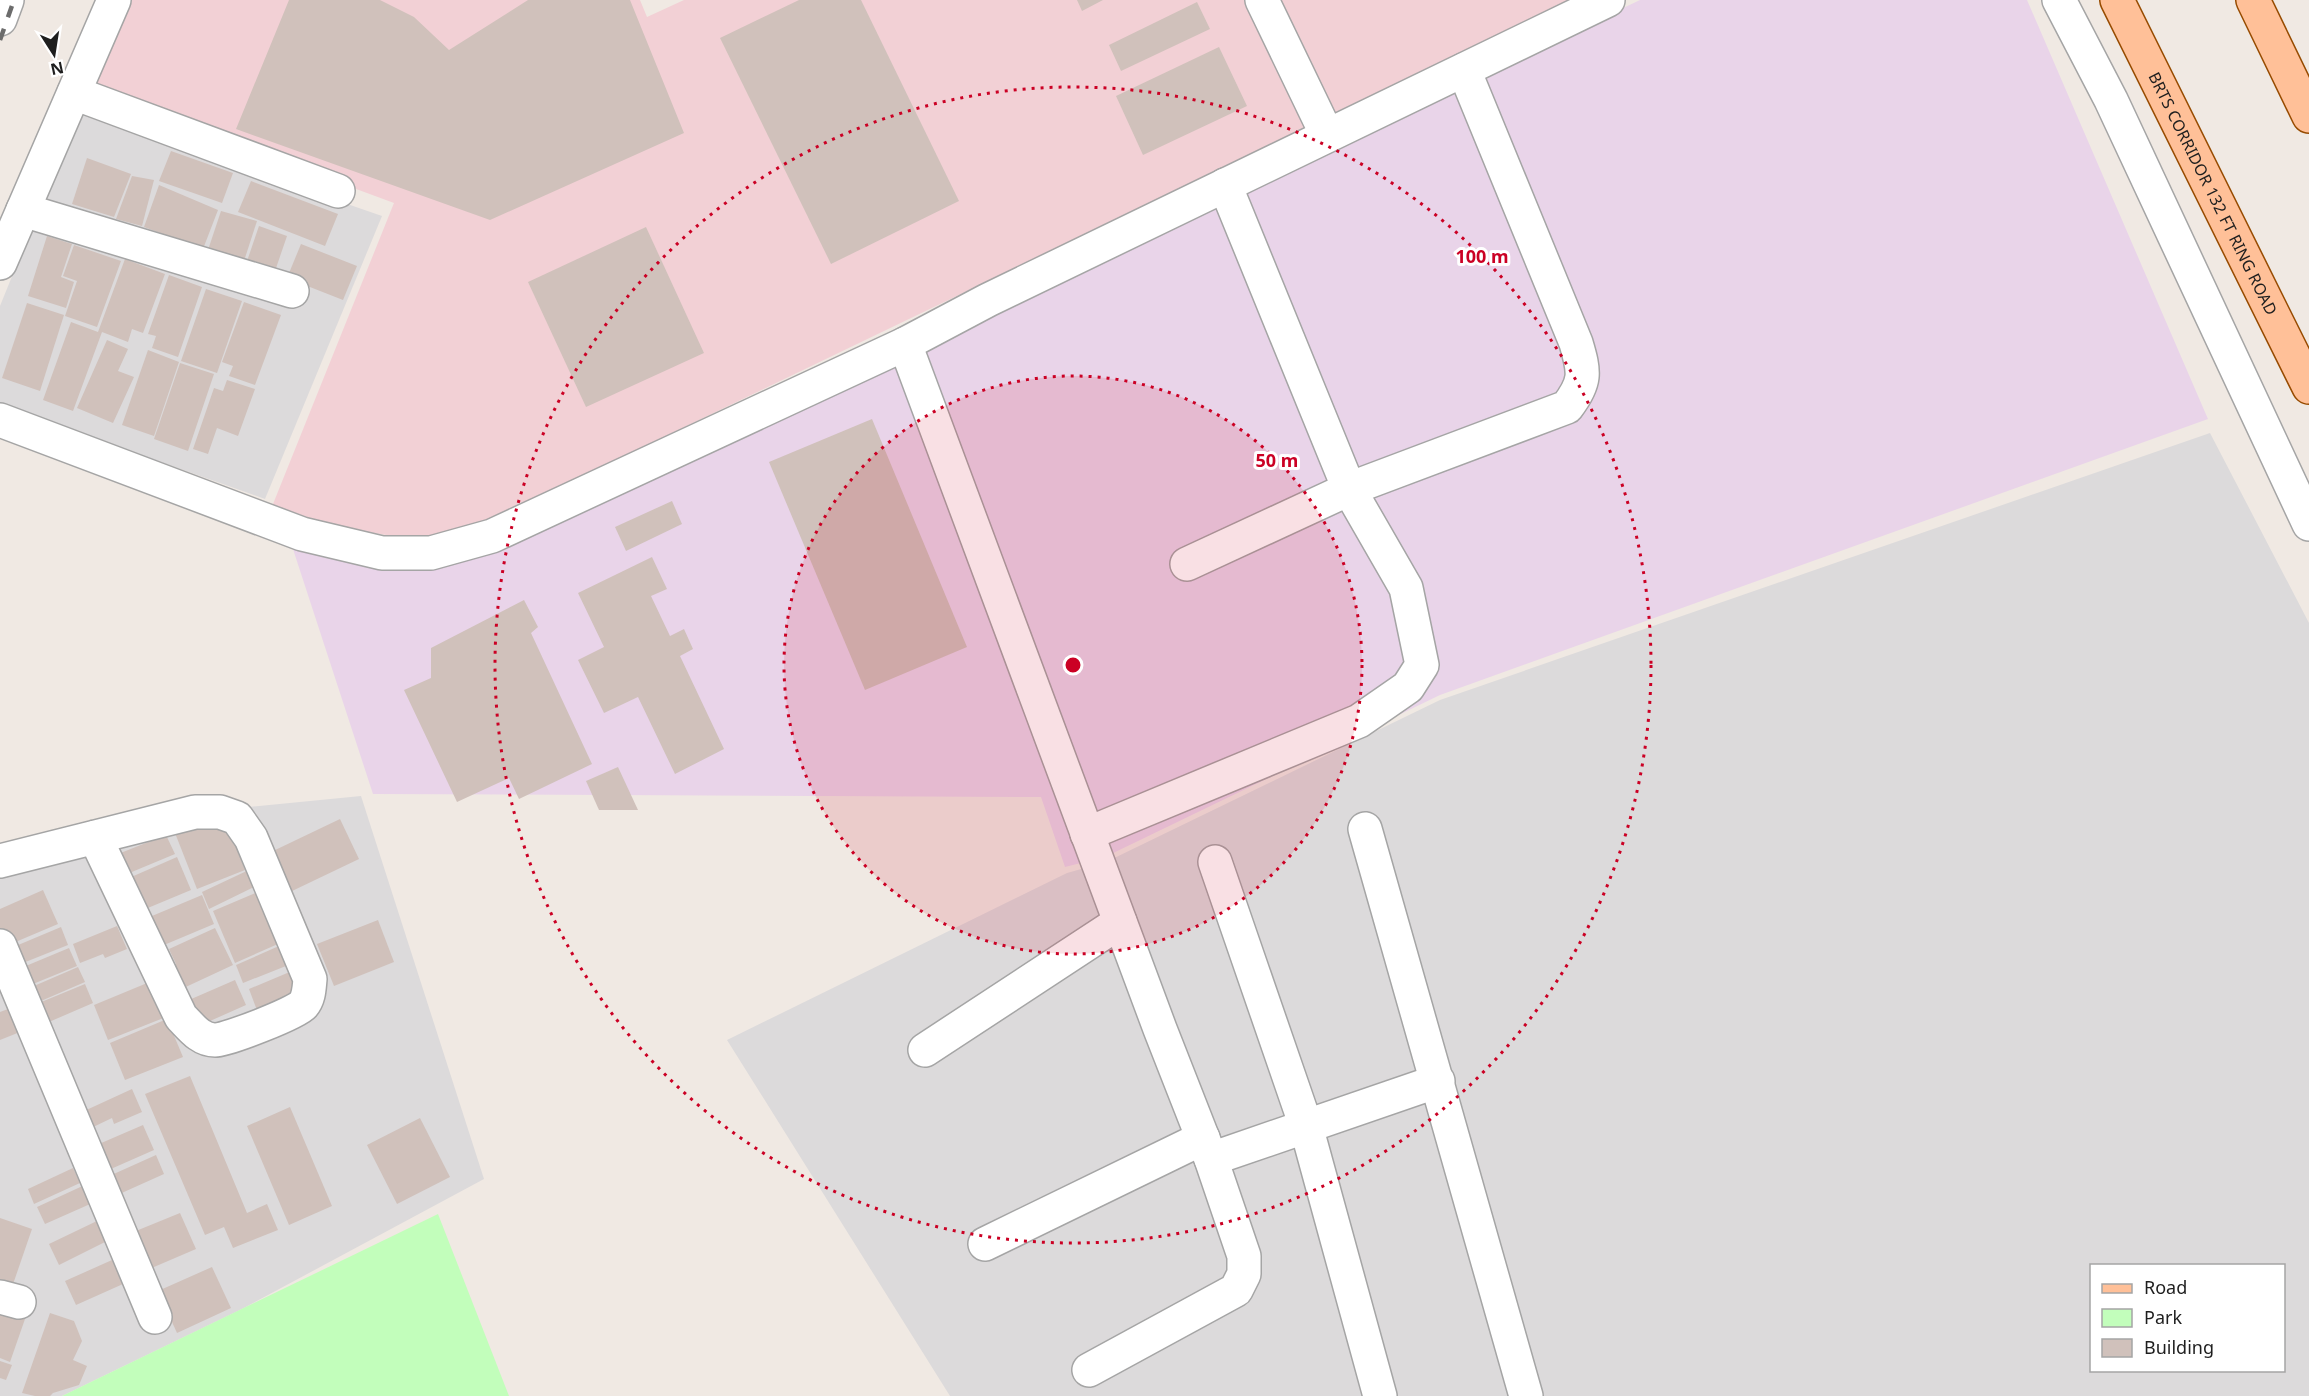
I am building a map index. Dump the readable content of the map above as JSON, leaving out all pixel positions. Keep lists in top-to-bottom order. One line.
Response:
{"streets":{"main road":["BRTS CORRIDOR 132 FT RING ROAD"]},"legend":["Road","Park","Building"],"north":"bottom","rings":["100 m","50 m"]}
